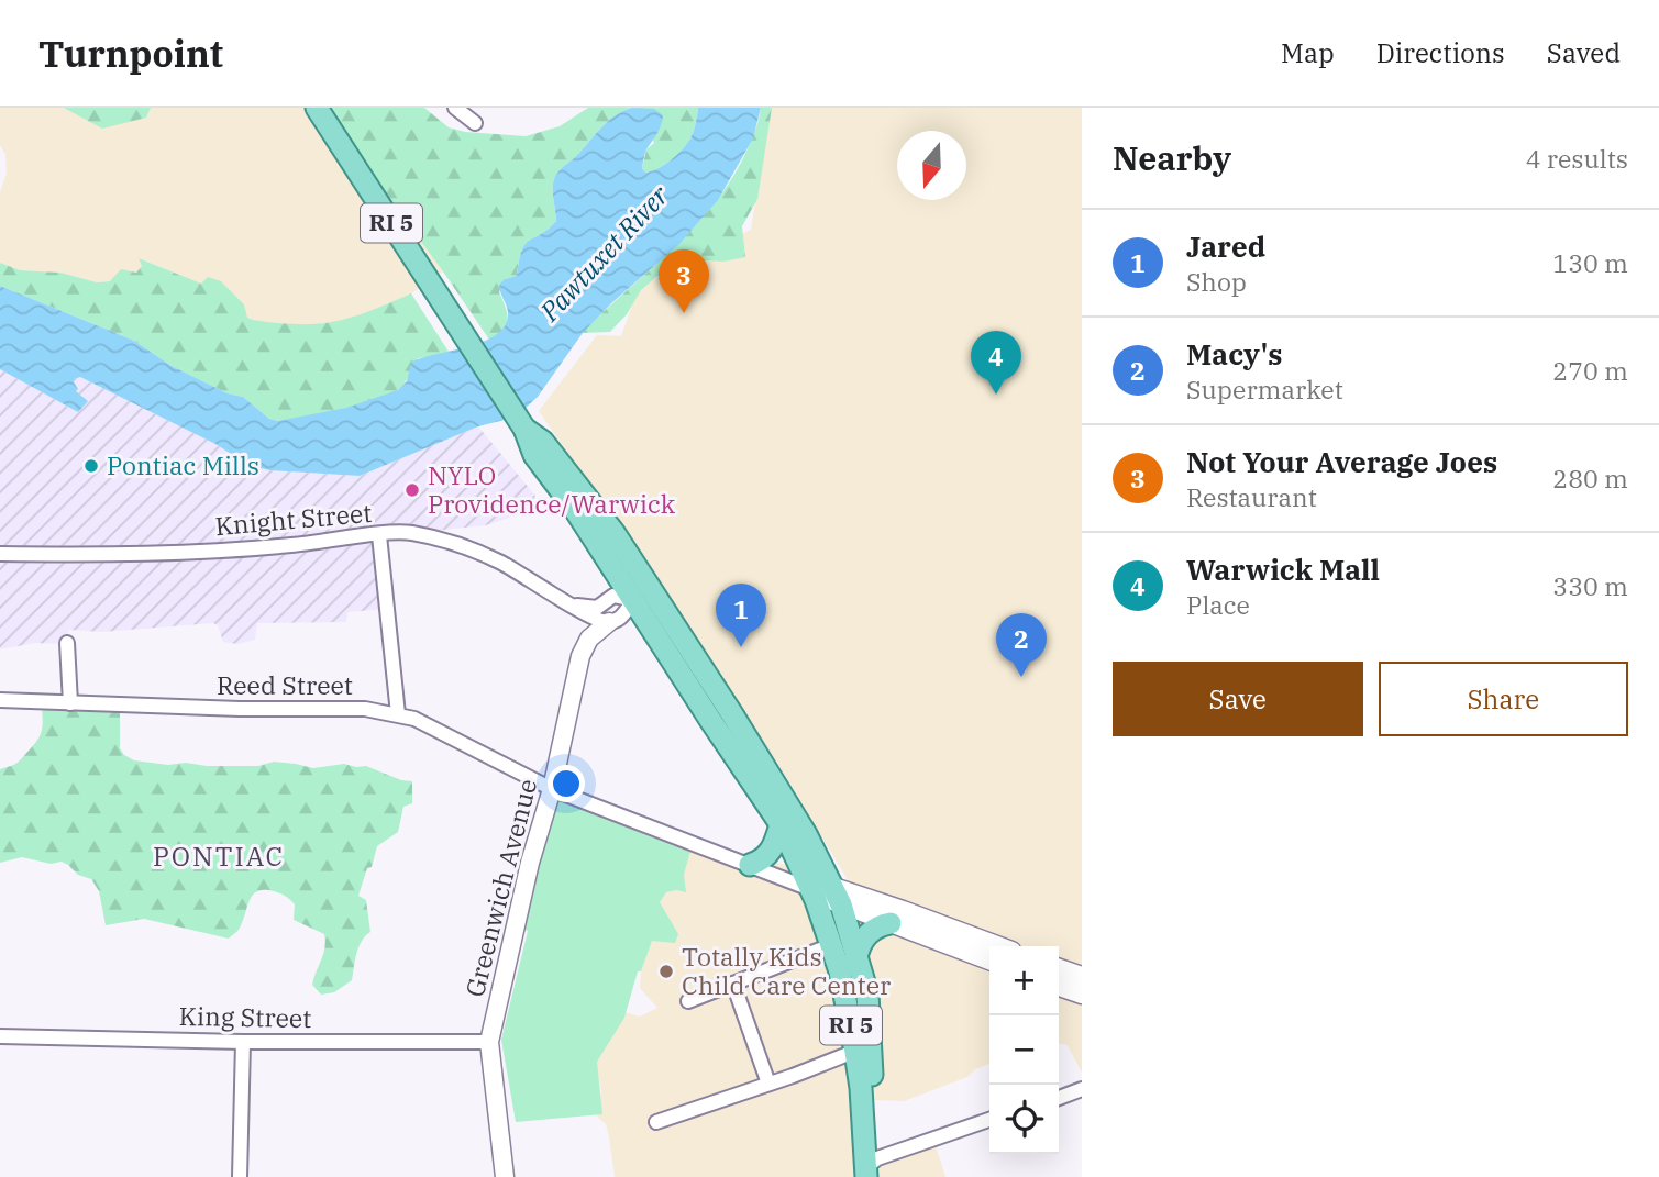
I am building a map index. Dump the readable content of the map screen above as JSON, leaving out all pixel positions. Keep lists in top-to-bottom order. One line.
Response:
{"streets":{"main road":["RI 5"],"street":["Knight Street","Reed Street","Greenwich Avenue","King Street"]},"crossings":[["RI 5","Reed Street"],["Knight Street","Greenwich Avenue"],["Reed Street","Greenwich Avenue"],["Greenwich Avenue","King Street"]],"districts":["PONTIAC"],"water":["Pawtuxet River"],"places":["Pontiac Mills","NYLO Providence/Warwick","Totally Kids Child Care Center"],"north":"bottom","page":{"header":"Turnpoint","nav":["Map","Directions","Saved"],"heading":["Nearby","4 results"],"list":[{"mark":"1","name":"Jared","note":"Shop","value":"130 m"},{"mark":"2","name":"Macy's","note":"Supermarket","value":"270 m"},{"mark":"3","name":"Not Your Average Joes","note":"Restaurant","value":"280 m"},{"mark":"4","name":"Warwick Mall","note":"Place","value":"330 m"}],"pins":["3","4","1","2"],"buttons":["Save","Share"],"map_buttons":["+","−"]}}
